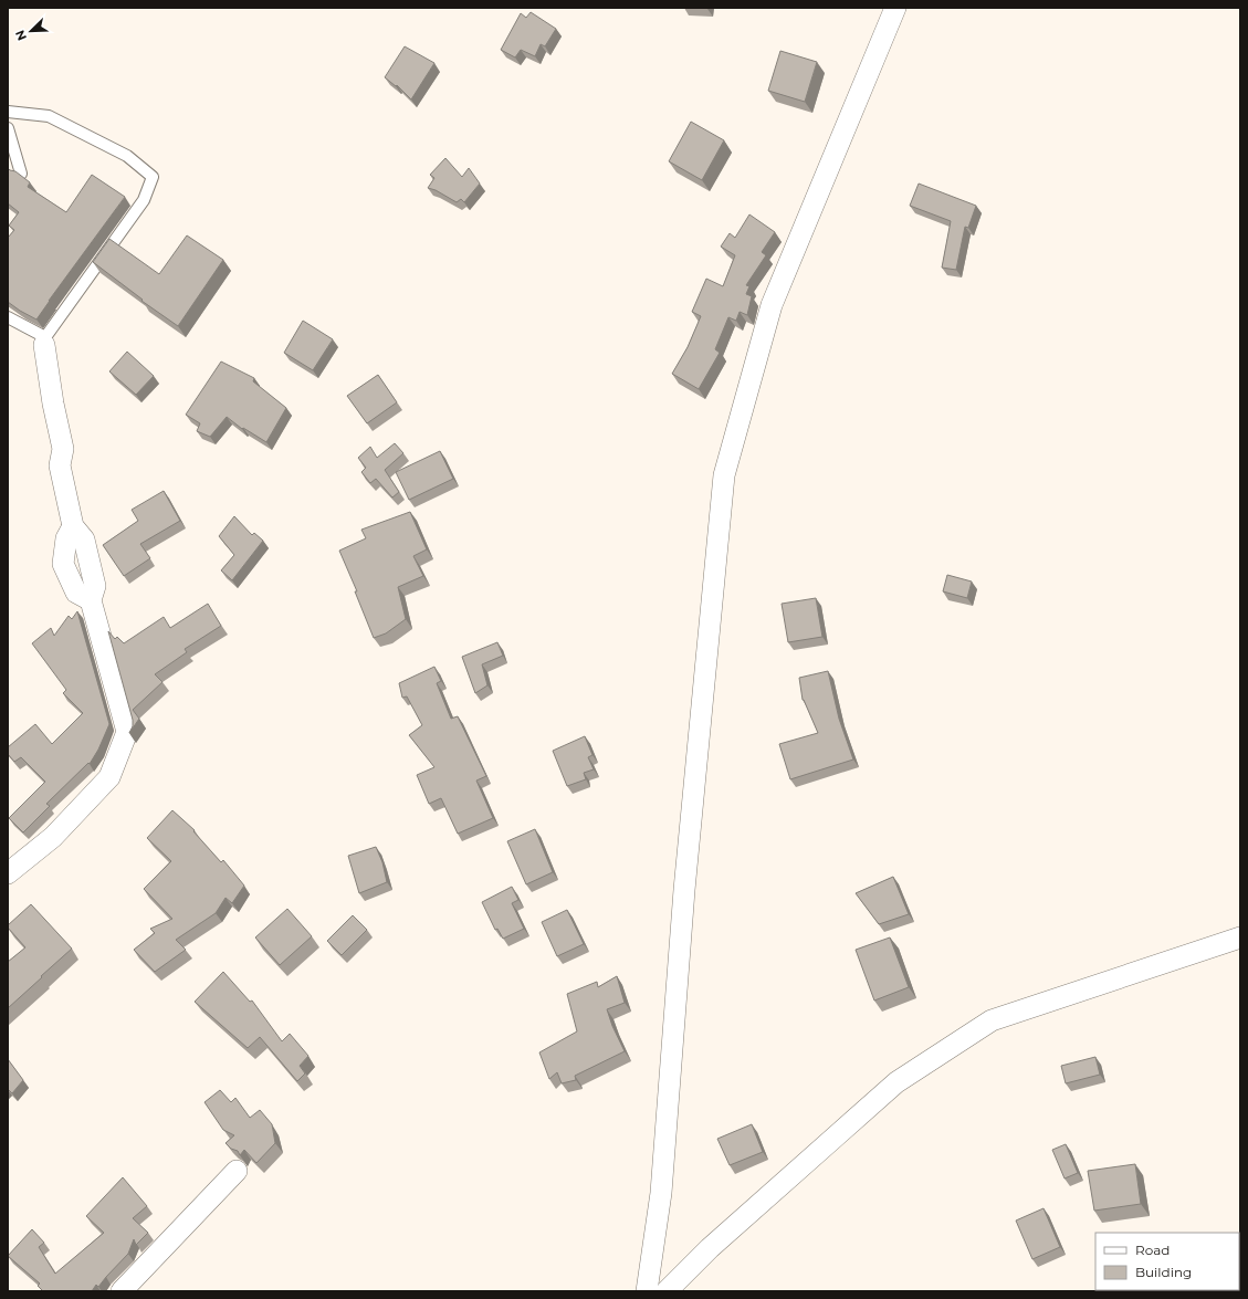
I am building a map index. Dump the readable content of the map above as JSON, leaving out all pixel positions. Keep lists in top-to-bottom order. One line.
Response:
{"legend":["Road","Building"],"north":"bottom left"}
